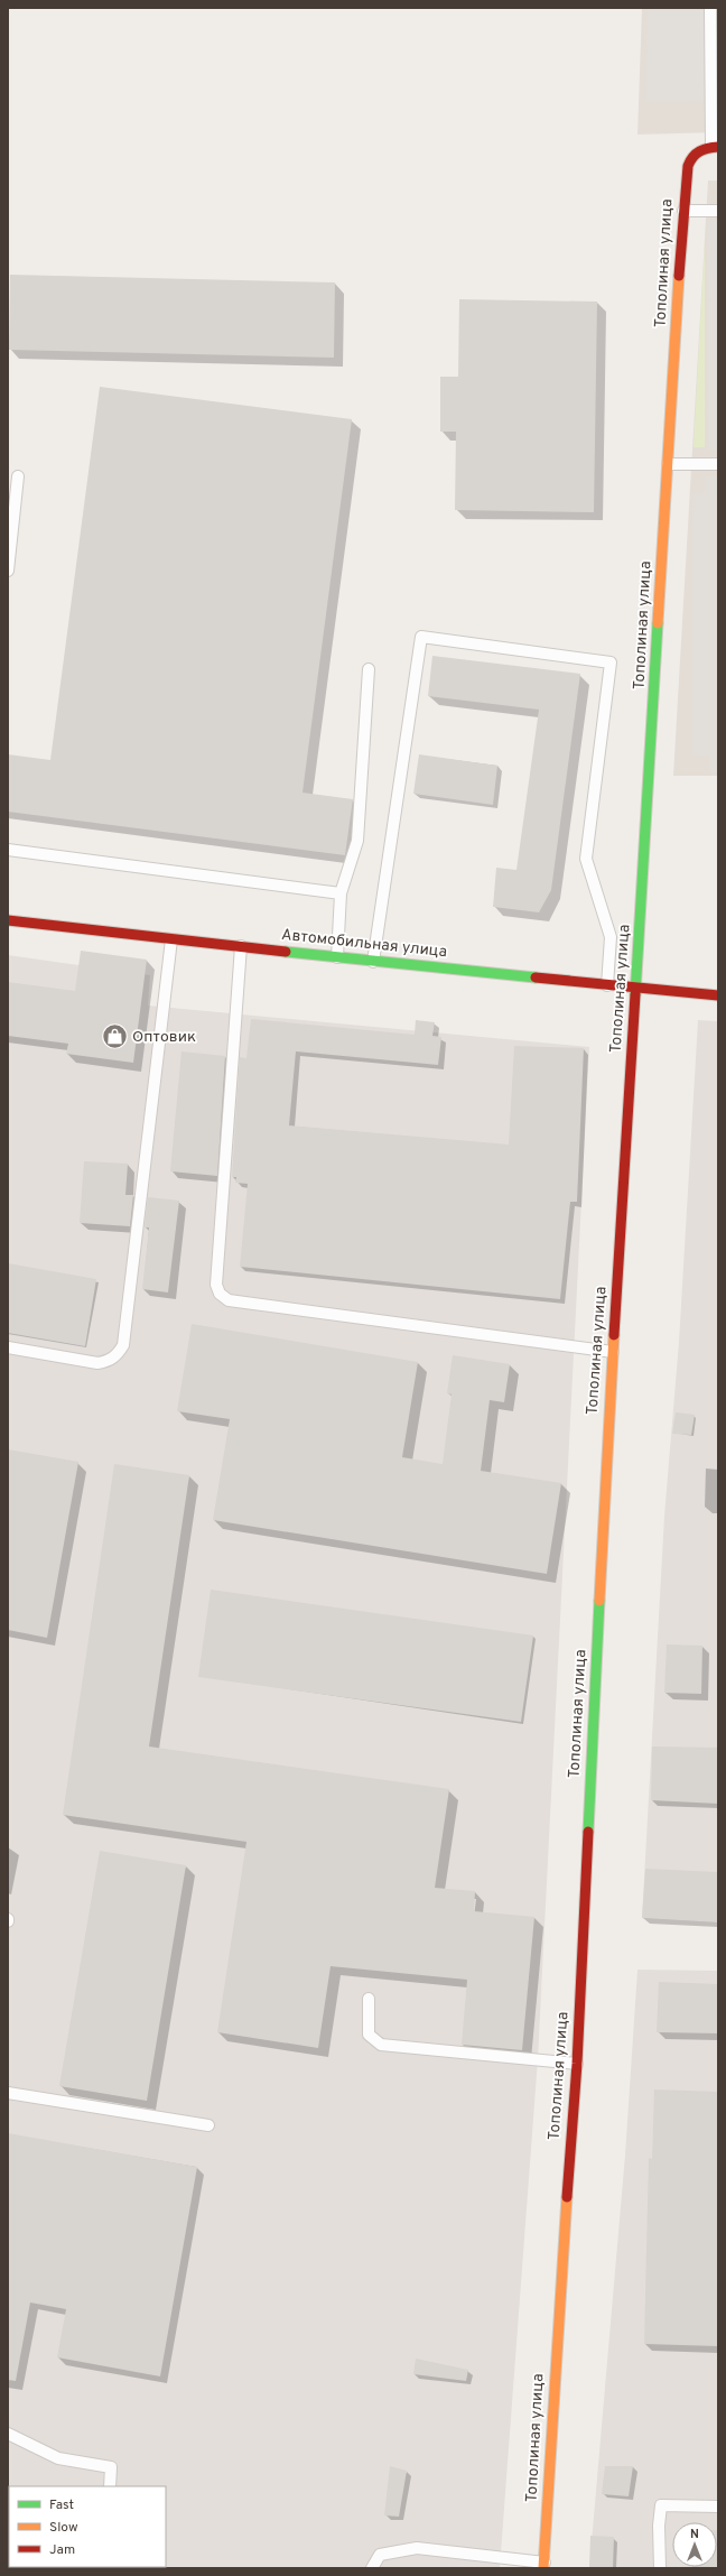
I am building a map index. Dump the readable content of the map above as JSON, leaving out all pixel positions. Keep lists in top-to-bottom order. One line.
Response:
{"streets":{"street":["Тополиная улица","Автомобильная улица"]},"crossings":[["Тополиная улица","Автомобильная улица"]],"places":{"shop":["Оптовик"]},"legend":["Fast","Slow","Jam"],"north":"top"}
